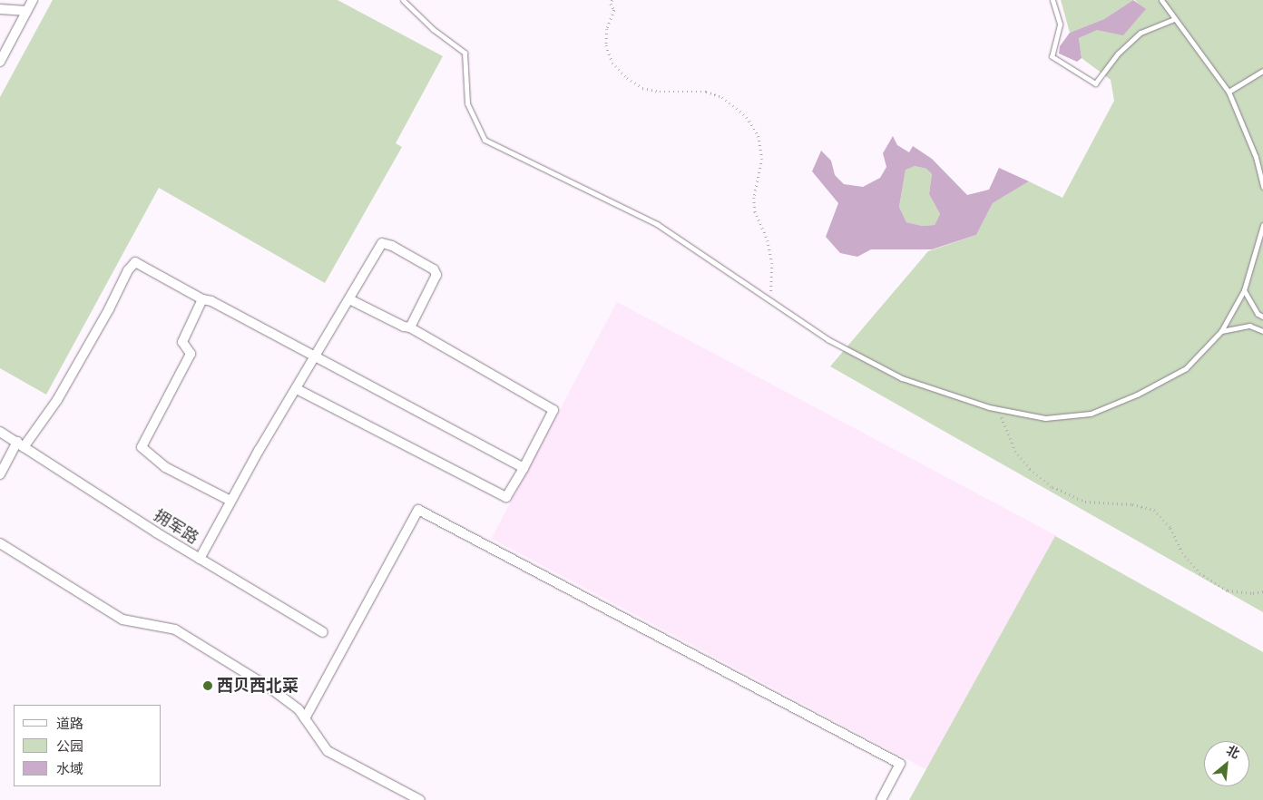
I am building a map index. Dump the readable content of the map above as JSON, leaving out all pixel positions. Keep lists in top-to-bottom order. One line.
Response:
{"streets":{"street":["拥军路"]},"places":["西贝西北菜"],"legend":["道路","公园","水域"],"north":"top right"}
